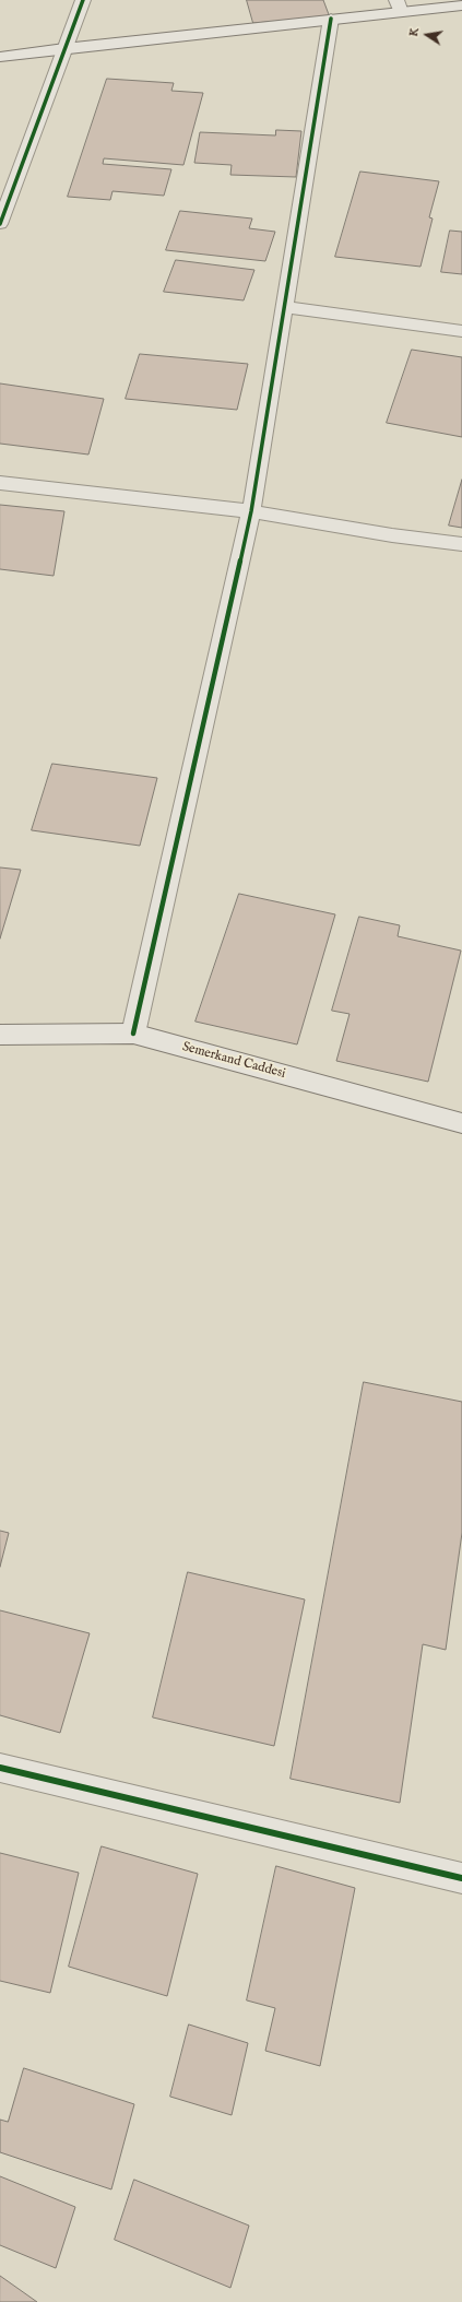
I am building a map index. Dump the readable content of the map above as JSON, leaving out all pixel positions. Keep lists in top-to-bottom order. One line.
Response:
{"streets":{"street":["Semerkand Caddesi"]},"north":"left"}
